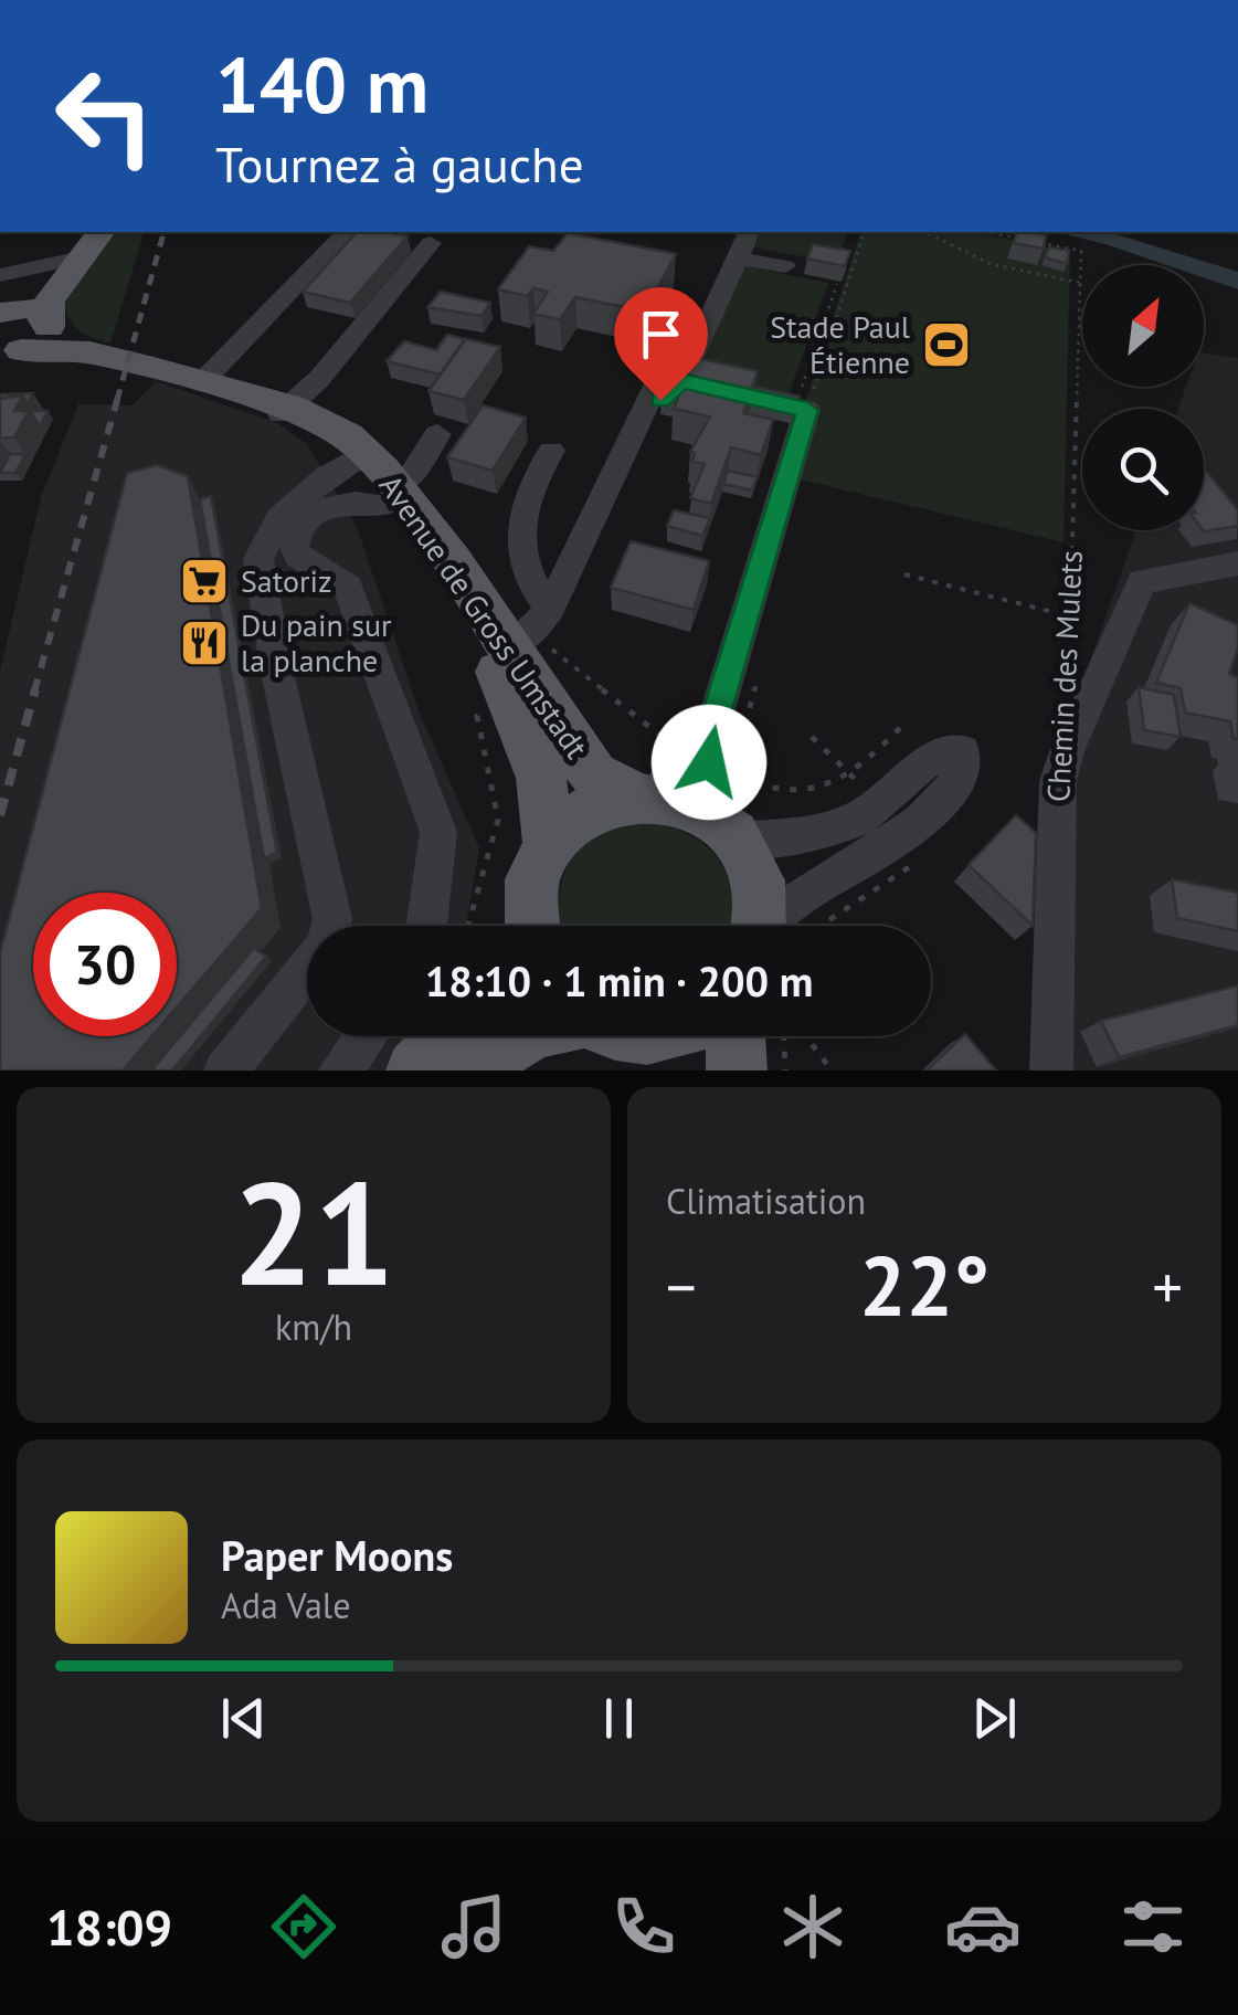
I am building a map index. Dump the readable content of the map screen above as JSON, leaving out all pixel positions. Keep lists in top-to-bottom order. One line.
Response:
{"streets":{"main road":["Avenue de Gross Umstadt"],"street":["Chemin des Mulets"]},"places":{"sports":["Stade Paul Étienne"],"supermarket":["Satoriz"],"restaurant":["Du pain sur la planche"]},"north":"top right","page":{"turn":["140 m","Tournez à gauche"],"limit":"30","trip":"18:10 · 1 min · 200 m","tile":[["21","km/h"],"Climatisation"],"heat":["−","22°","+"],"song":["Paper Moons","Ada Vale"],"tabs":"18:09"}}
